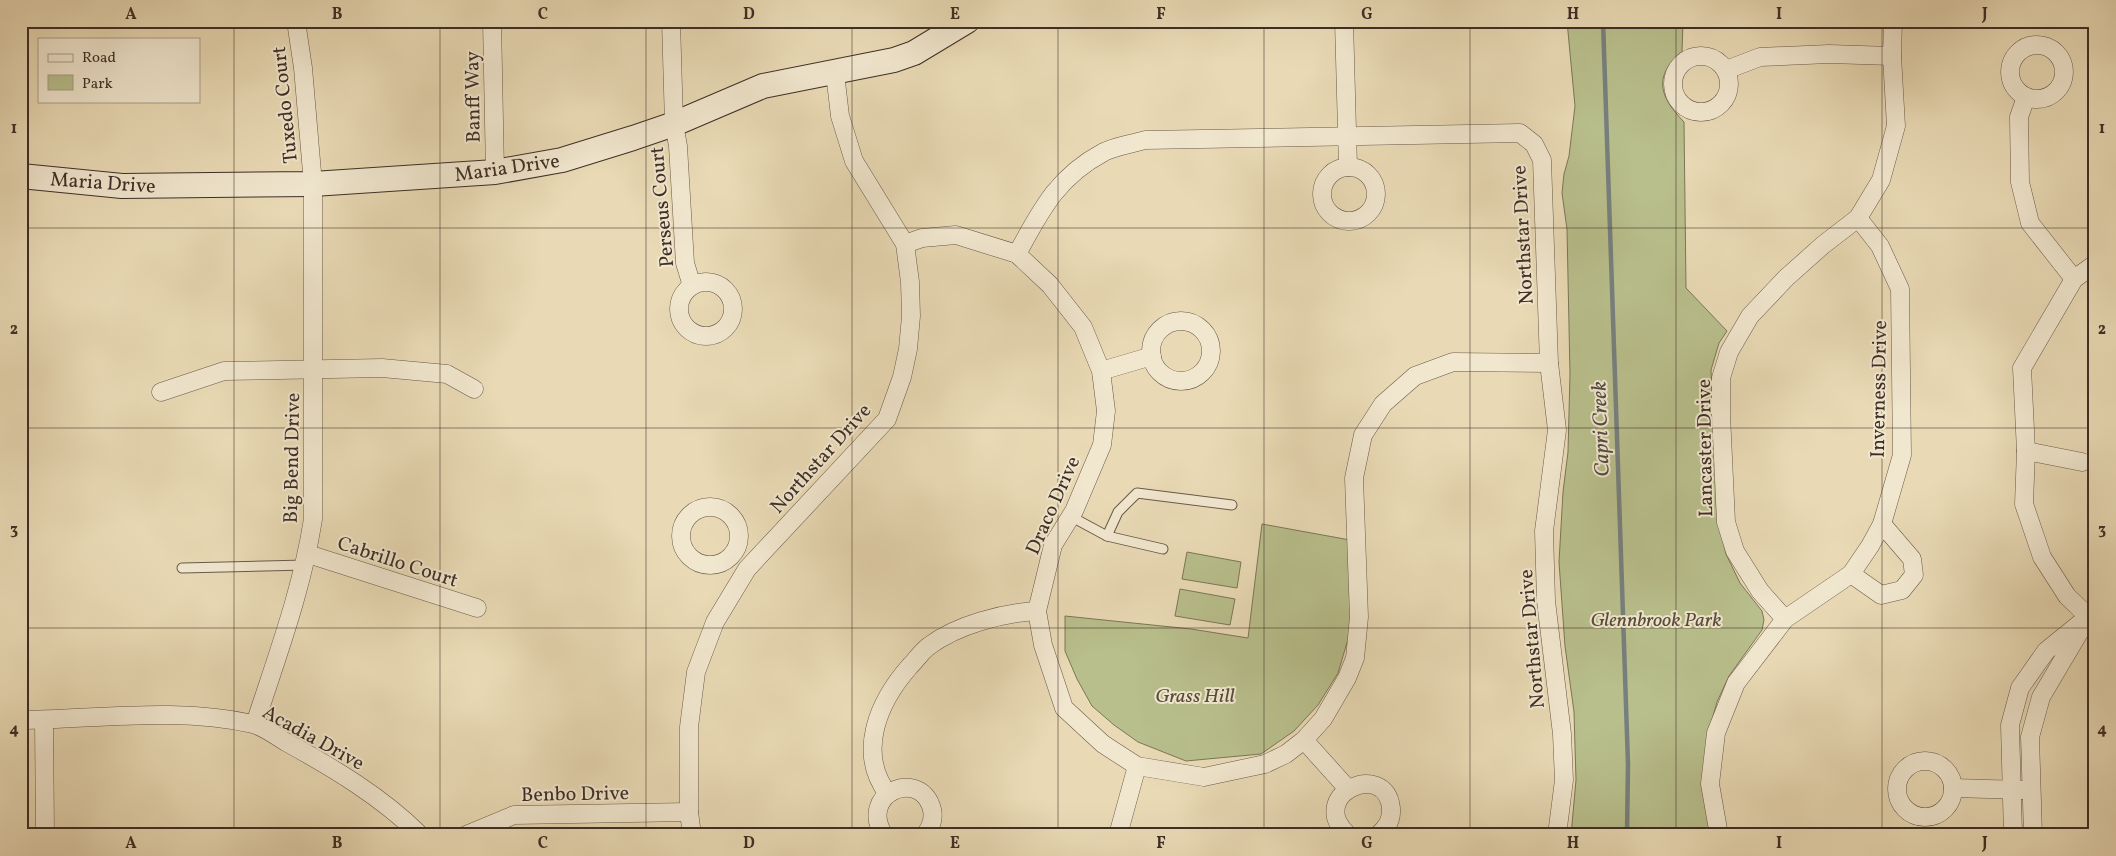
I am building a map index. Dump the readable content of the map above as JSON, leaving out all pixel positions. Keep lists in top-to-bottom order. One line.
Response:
{"streets":{"street":["Banff Way","Tuxedo Court","Maria Drive","Perseus Court","Northstar Drive","Inverness Drive","Lancaster Drive","Big Bend Drive","Draco Drive","Cabrillo Court","Acadia Drive","Benbo Drive"]},"crossings":[["Banff Way","Maria Drive"],["Tuxedo Court","Maria Drive"],["Tuxedo Court","Big Bend Drive"],["Maria Drive","Perseus Court"],["Maria Drive","Northstar Drive"],["Maria Drive","Big Bend Drive"],["Northstar Drive","Draco Drive"],["Northstar Drive","Benbo Drive"],["Inverness Drive","Lancaster Drive"],["Big Bend Drive","Cabrillo Court"],["Big Bend Drive","Acadia Drive"]],"water":["Capri Creek"],"parks":["Glennbrook Park","Grass Hill"],"legend":["Road","Park"],"grid":{"columns":["A","B","C","D","E","F","G","H","I","J"],"rows":["1","2","3","4"]}}
